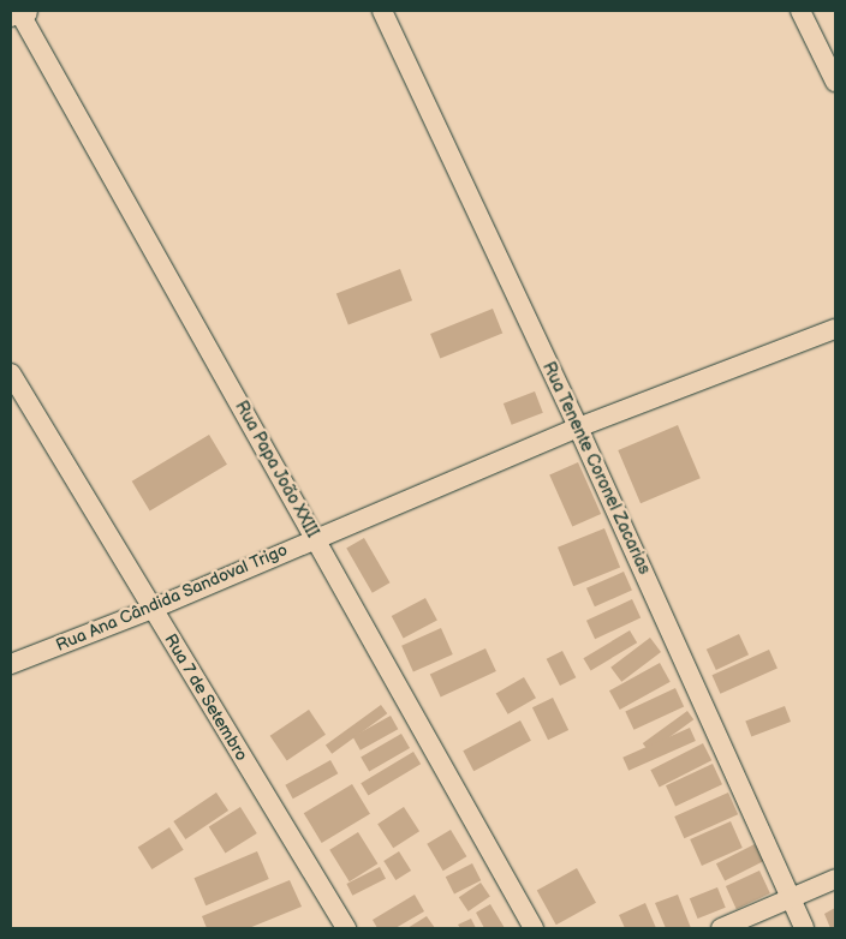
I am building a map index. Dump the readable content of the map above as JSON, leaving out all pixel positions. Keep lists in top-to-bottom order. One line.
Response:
{"streets":{"street":["Rua Tenente Coronel Zacarias","Rua Papa João XXIII","Rua Ana Cândida Sandoval Trigo","Rua 7 de Setembro"]},"crossings":[["Rua Tenente Coronel Zacarias","Rua Ana Cândida Sandoval Trigo"],["Rua Papa João XXIII","Rua Ana Cândida Sandoval Trigo"],["Rua Ana Cândida Sandoval Trigo","Rua 7 de Setembro"]]}
